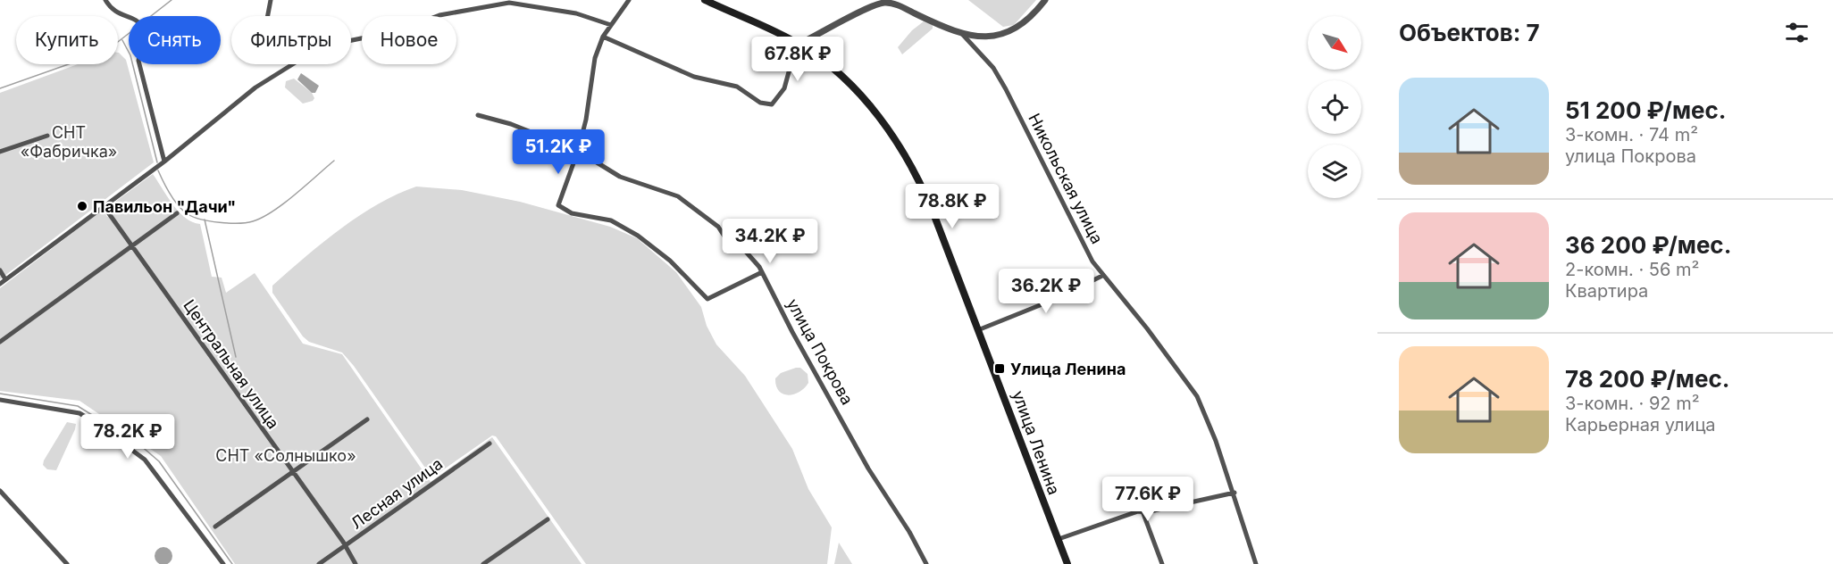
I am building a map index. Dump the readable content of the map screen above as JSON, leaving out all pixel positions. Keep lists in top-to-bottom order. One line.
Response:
{"streets":{"main road":["улица Ленина"],"street":["Никольская улица","улица Покрова","Центральная улица","Лесная улица"]},"crossings":[["Центральная улица","Лесная улица"]],"parks":["СНТ «Фабричка»","СНТ «Солнышко»"],"places":{"other":["Павильон \"Дачи\""],"transit":["Улица Ленина"]},"north":"bottom right","page":{"heading":"Объектов: 7","chip":["Купить","Снять","Фильтры","Новое"],"price":["67.8K ₽","51.2K ₽","78.8K ₽","34.2K ₽","36.2K ₽","78.2K ₽","77.6K ₽"],"list":[{"name":"51 200 ₽/мес.","note":"3-комн. · 74 m² · улица Покрова"},{"name":"36 200 ₽/мес.","note":"2-комн. · 56 m² · Квартира"},{"name":"78 200 ₽/мес.","note":"3-комн. · 92 m² · Карьерная улица"}]}}
